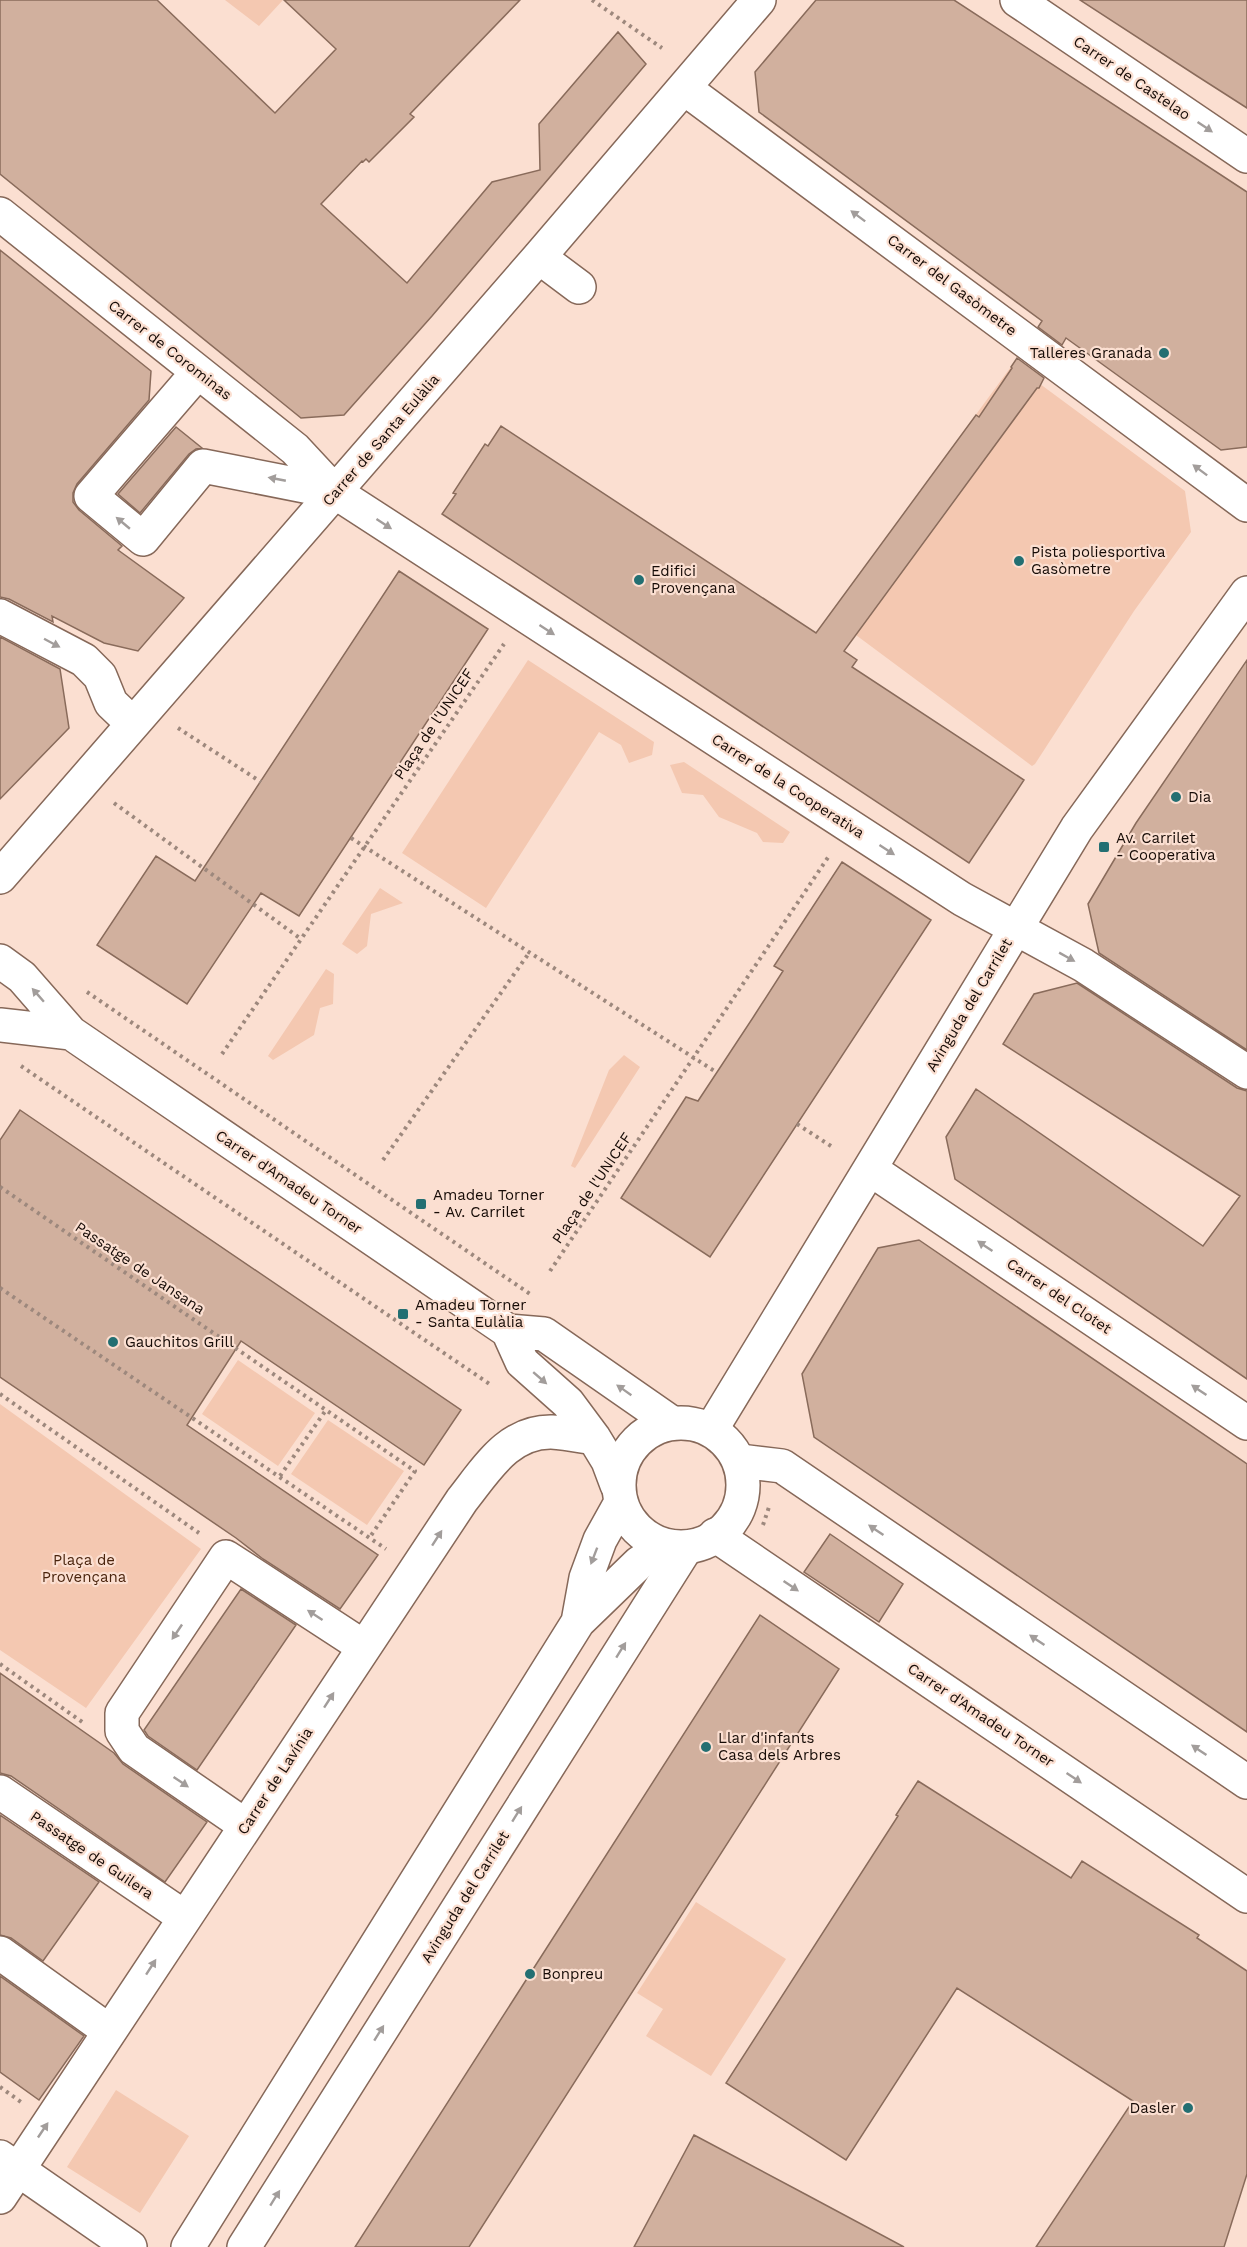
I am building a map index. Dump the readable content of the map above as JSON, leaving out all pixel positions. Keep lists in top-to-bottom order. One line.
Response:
{"streets":{"street":["Carrer de Castelao","Carrer del Gasòmetre","Carrer de Corominas","Carrer de Santa Eulàlia","Carrer de la Cooperativa","Avinguda del Carrilet","Carrer d'Amadeu Torner","Carrer del Clotet","Carrer de Lavínia","Passatge de Guilera"],"path":["Plaça de l'UNICEF","Passatge de Jansana"]},"crossings":[["Carrer del Gasòmetre","Carrer de Santa Eulàlia"],["Carrer de Corominas","Carrer de Santa Eulàlia"],["Carrer de Corominas","Carrer de la Cooperativa"],["Carrer de Santa Eulàlia","Carrer de la Cooperativa"],["Plaça de l'UNICEF","Carrer de la Cooperativa"],["Carrer de la Cooperativa","Avinguda del Carrilet"],["Avinguda del Carrilet","Carrer d'Amadeu Torner"],["Avinguda del Carrilet","Carrer del Clotet"],["Carrer de Lavínia","Passatge de Guilera"]],"one_way":["Carrer de Castelao","Carrer del Gasòmetre","Carrer de la Cooperativa"],"parks":["Plaça de Provençana"],"places":{"other":["Talleres Granada","Pista poliesportiva Gasòmetre","Edifici Provençana","Dia","Gauchitos Grill","Llar d'infants Casa dels Arbres","Bonpreu","Dasler"],"transit":["Av. Carrilet - Cooperativa","Amadeu Torner - Av. Carrilet","Amadeu Torner - Santa Eulàlia"]}}
